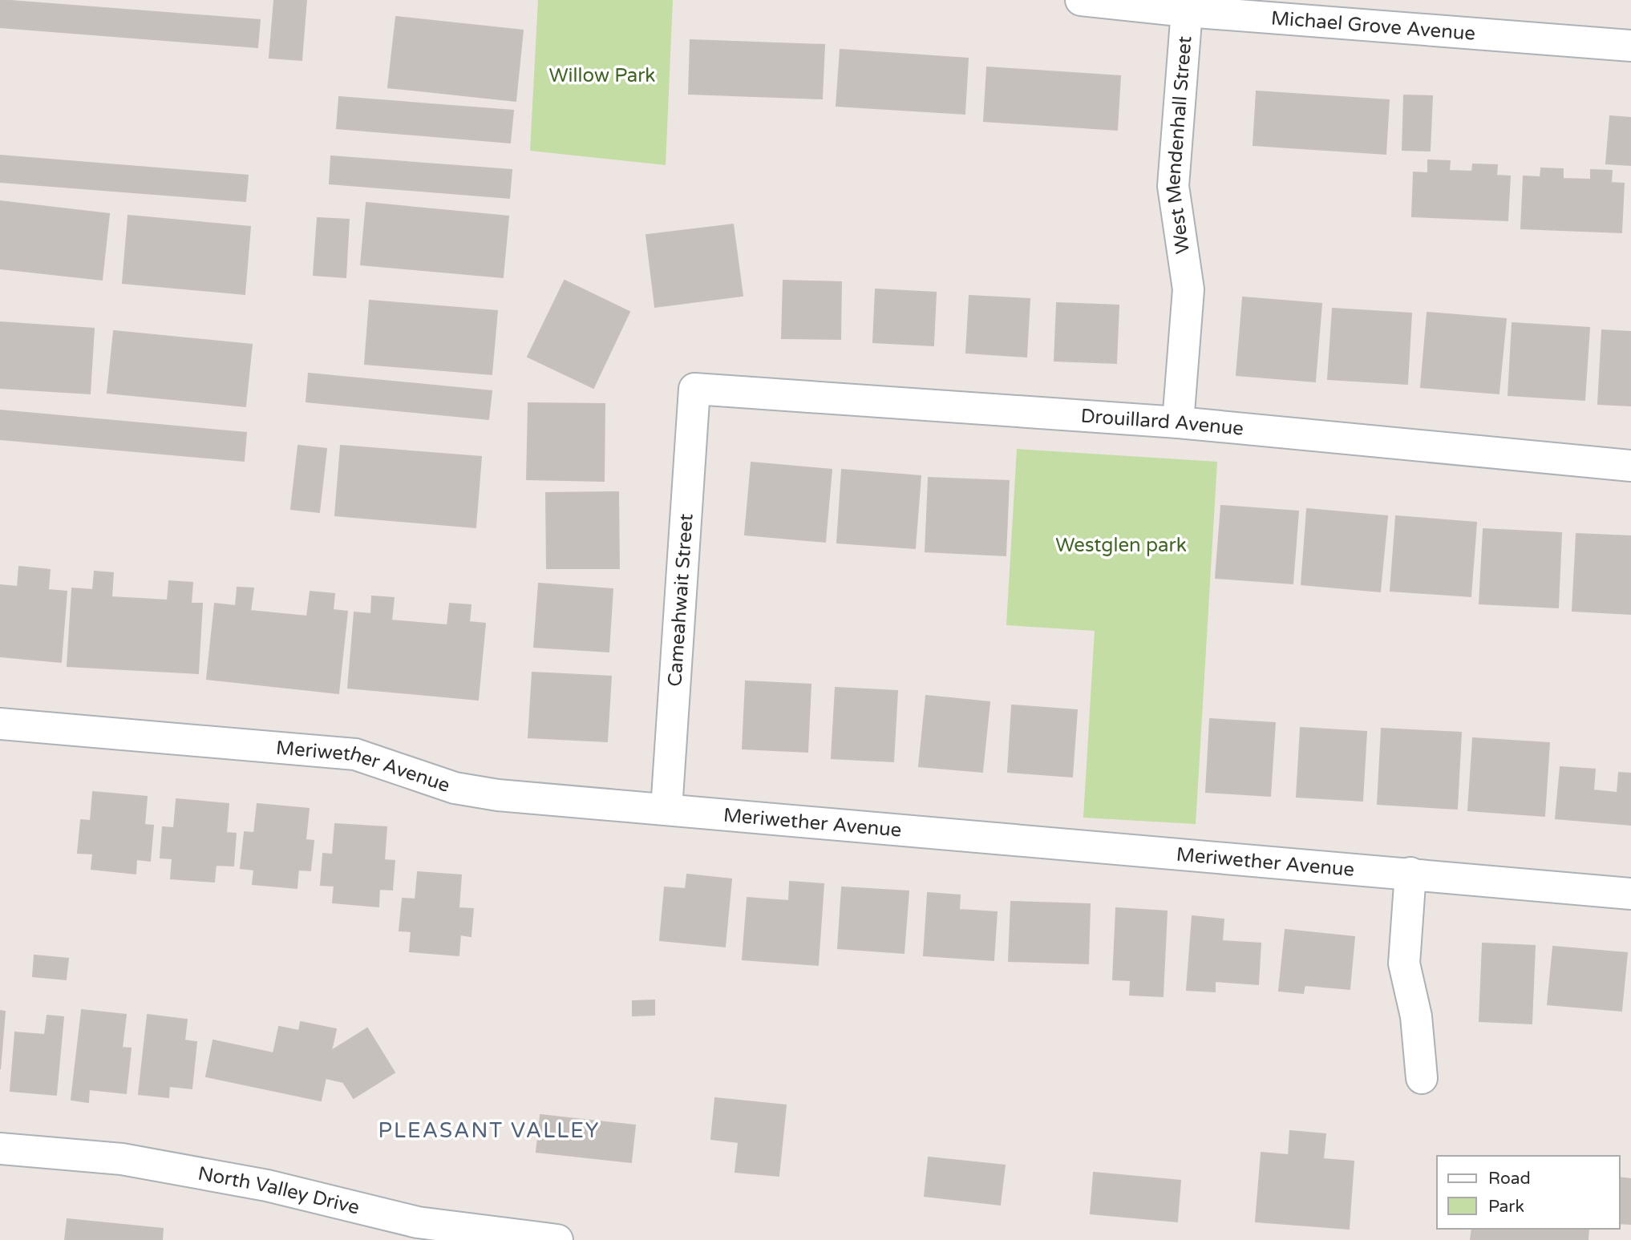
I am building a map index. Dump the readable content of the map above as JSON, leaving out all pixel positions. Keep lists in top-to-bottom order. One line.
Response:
{"streets":{"street":["Michael Grove Avenue","West Mendenhall Street","Drouillard Avenue","Cameahwait Street","Meriwether Avenue","North Valley Drive"]},"crossings":[["Michael Grove Avenue","West Mendenhall Street"],["West Mendenhall Street","Drouillard Avenue"],["Drouillard Avenue","Cameahwait Street"],["Cameahwait Street","Meriwether Avenue"]],"districts":["PLEASANT VALLEY"],"parks":["Willow Park","Westglen park"],"legend":["Road","Park"]}
